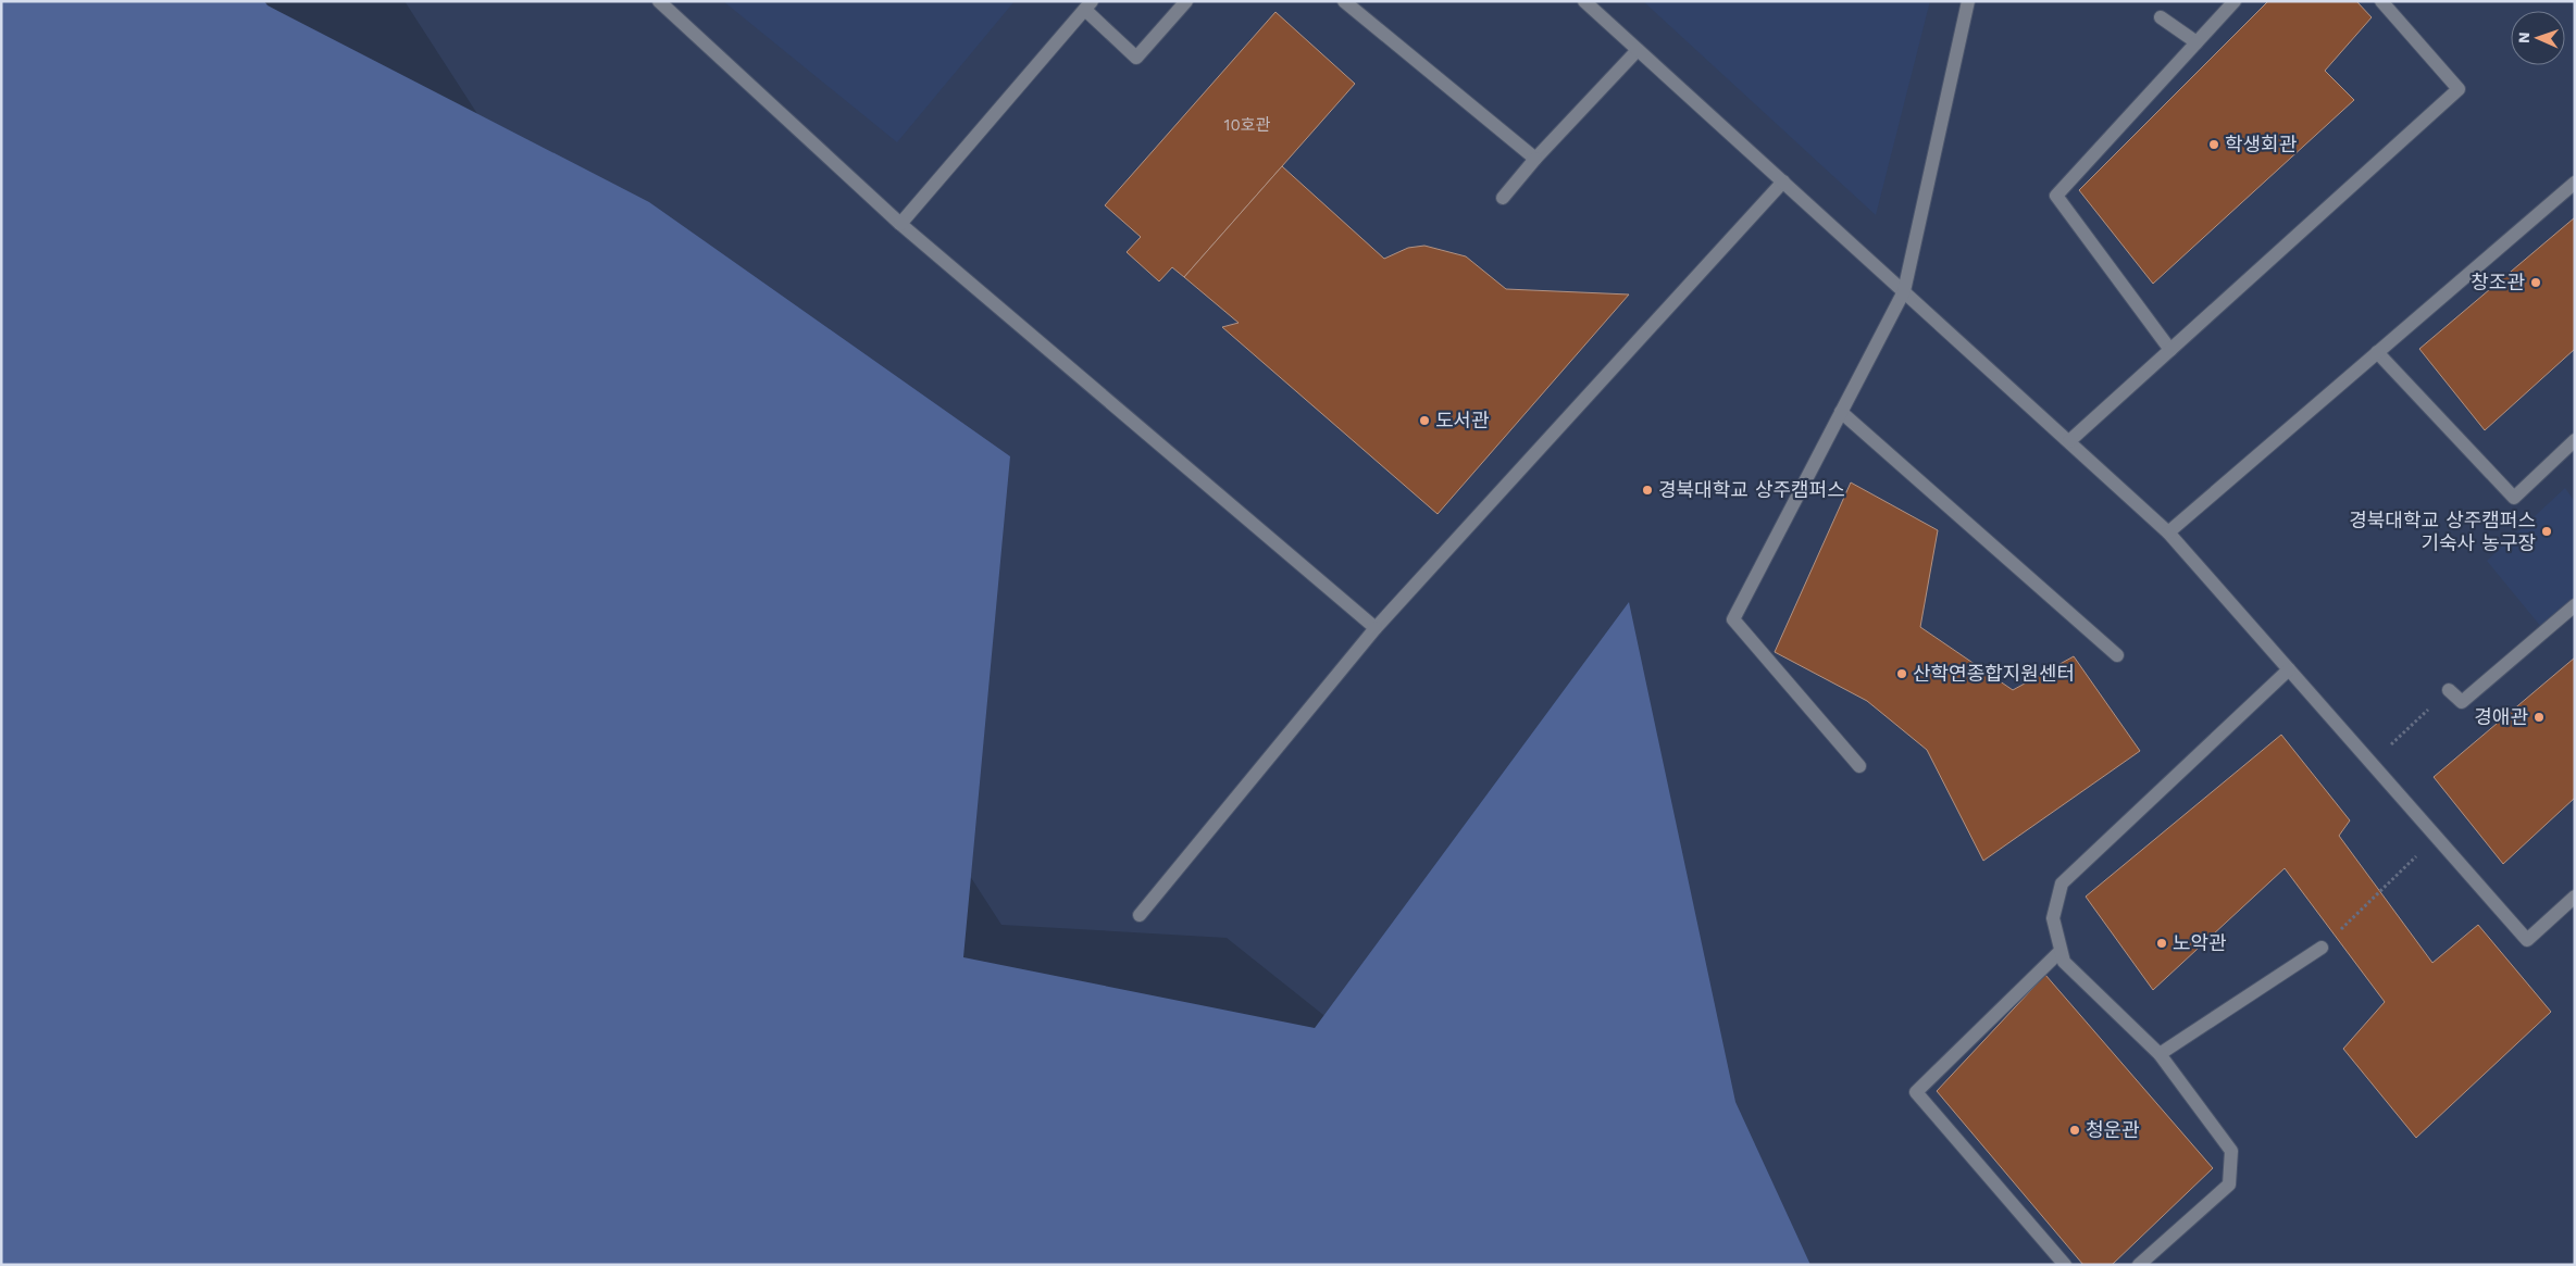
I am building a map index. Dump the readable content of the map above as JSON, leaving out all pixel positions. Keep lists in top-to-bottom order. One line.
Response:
{"places":["학생회관","창조관","도서관","경북대학교 상주캠퍼스","경북대학교 상주캠퍼스 기숙사 농구장","산학연종합지원센터","경애관","노악관","청운관"],"house_numbers":["10호관"],"north":"left"}
